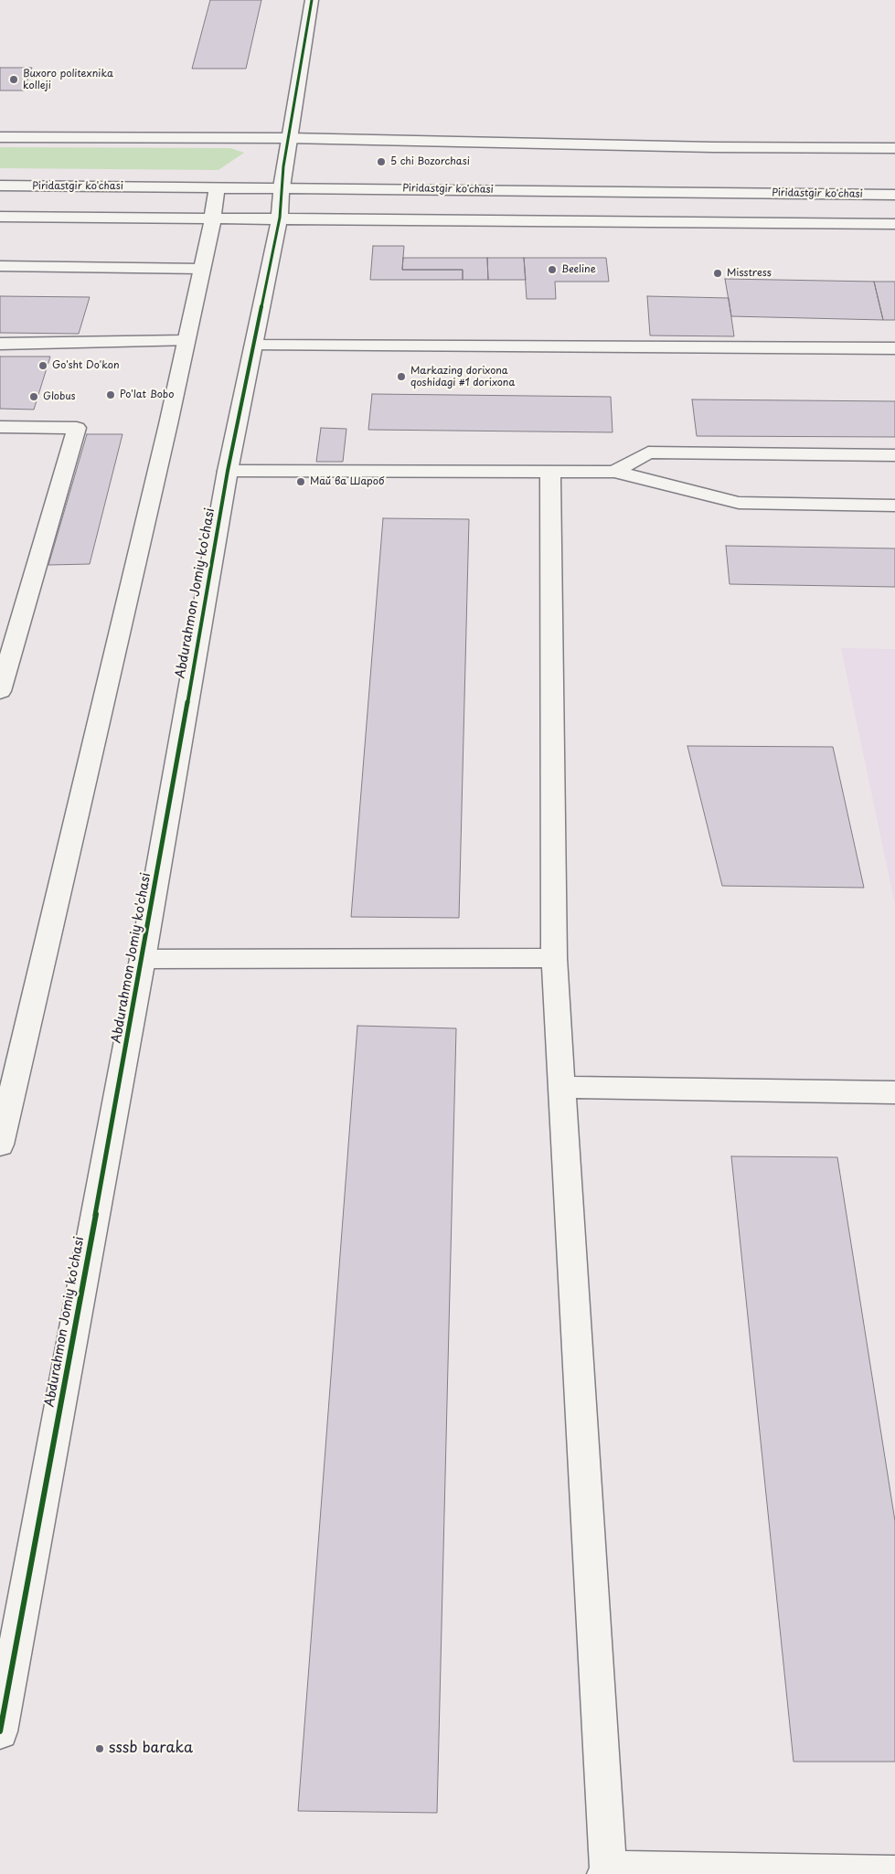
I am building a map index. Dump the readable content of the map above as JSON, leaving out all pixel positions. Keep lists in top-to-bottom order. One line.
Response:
{"streets":{"street":["Piridastgir ko'chasi","Abdurahmon Jomiy ko'chasi"]},"crossings":[["Piridastgir ko'chasi","Abdurahmon Jomiy ko'chasi"]],"places":["Buxoro politexnika kolleji","5 chi Bozorchasi","Beeline","Misstress","Go'sht Do'kon","Markazing dorixona qoshidagi #1 dorixona","Po'lat Bobo","Globus","Май ва Шароб","sssb baraka"]}
